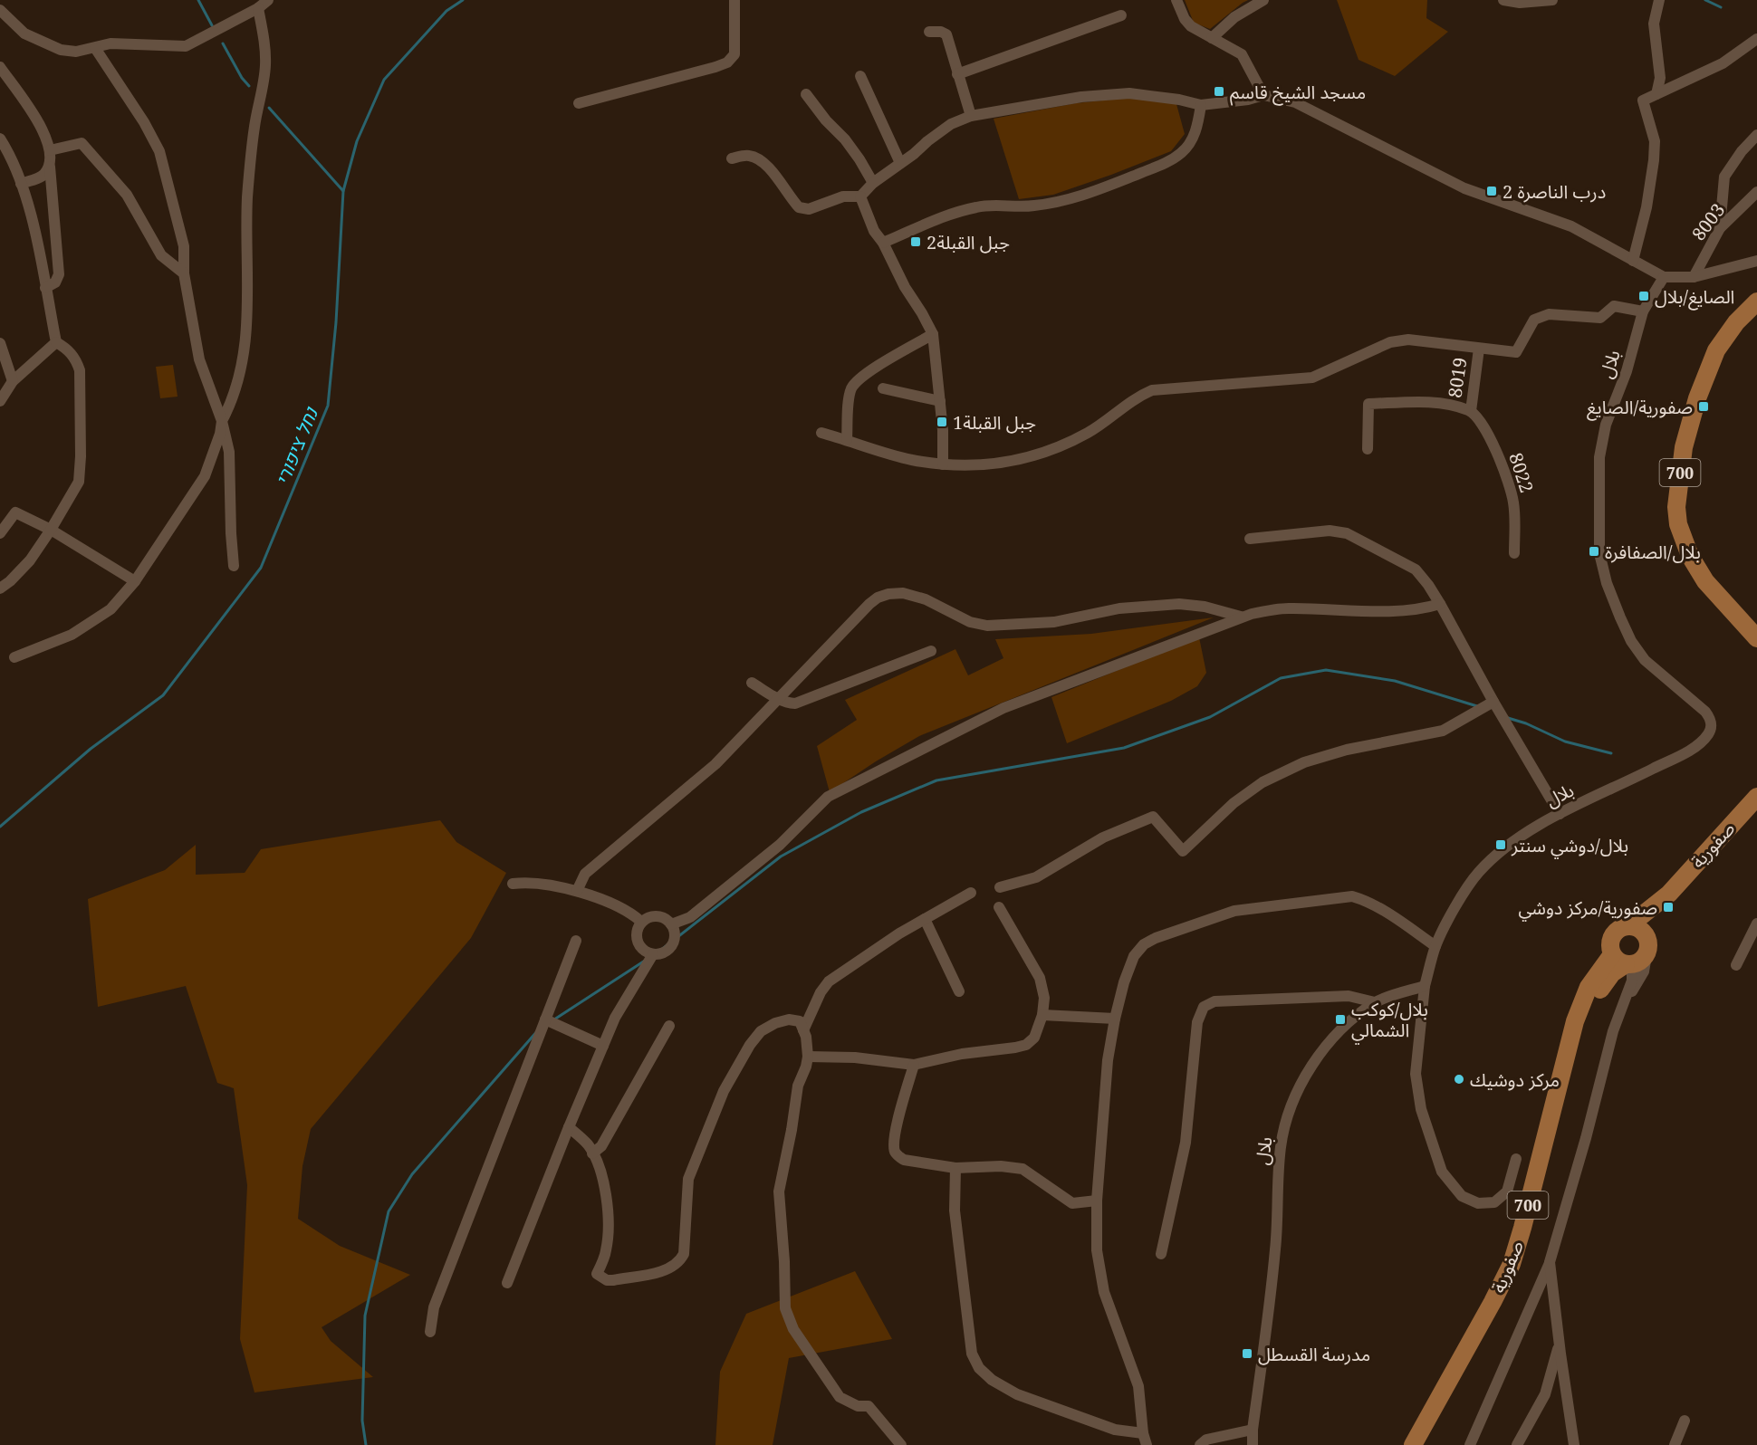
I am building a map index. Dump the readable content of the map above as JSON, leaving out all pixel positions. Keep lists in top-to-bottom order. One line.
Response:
{"streets":{"main road":["700","صفورية"],"street":["8003","بلال","8019","8022"]},"crossings":[["8019","8022"],["700","صفورية"]],"water":["נחל ציפורי"],"places":{"transit":["مسجد الشيخ قاسم","درب الناصرة 2","جبل القبلة2","الصايغ/بلال","صفورية/الصايغ","جبل القبلة1","بلال/الصفافرة","بلال/دوشي سنتر","صفورية/مركز دوشي","بلال/كوكب الشمالي","مدرسة القسطل"],"other":["مركز دوشيك"]}}
